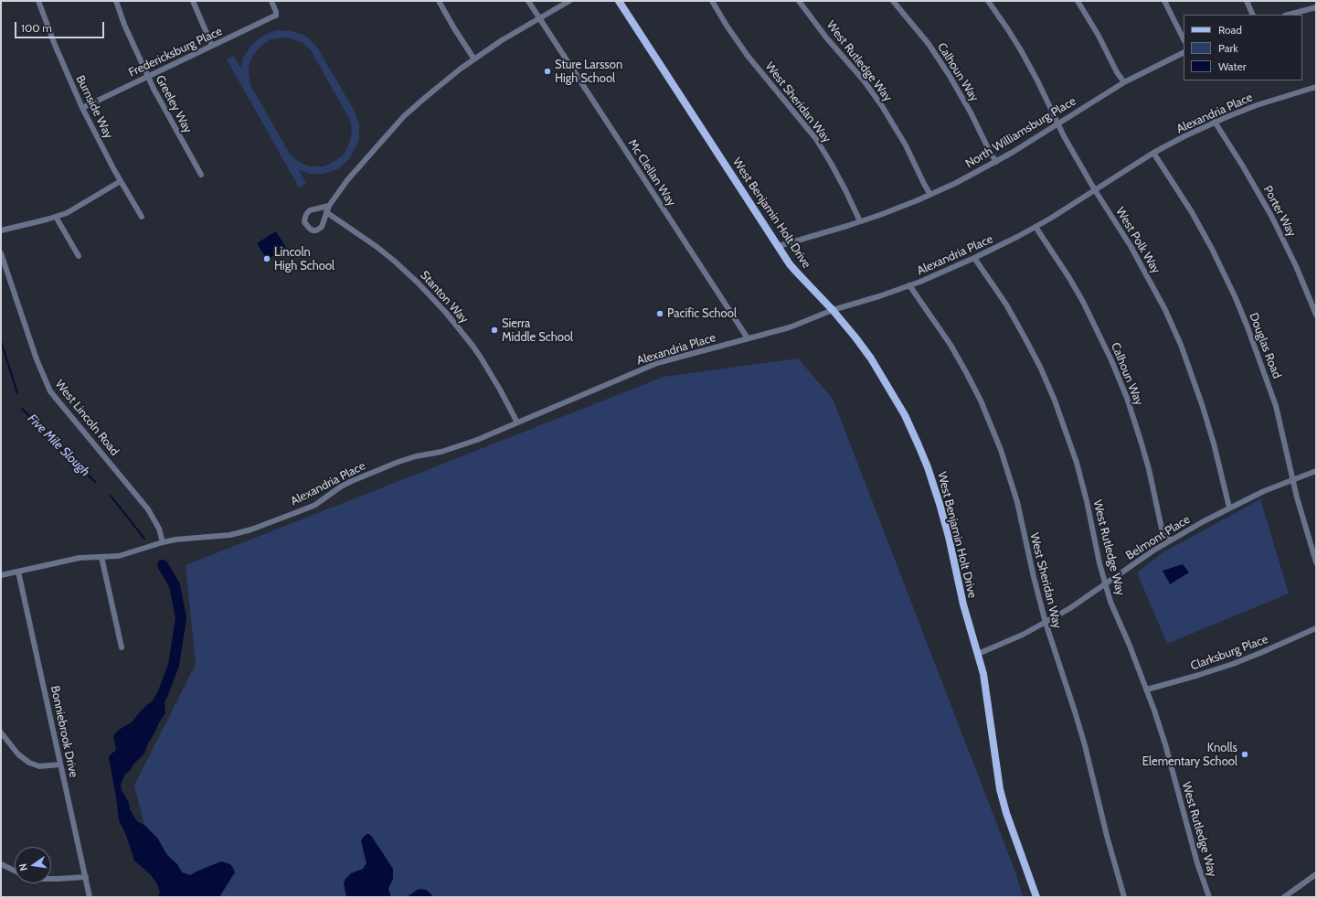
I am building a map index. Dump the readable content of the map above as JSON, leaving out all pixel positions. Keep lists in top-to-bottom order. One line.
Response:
{"streets":{"main road":["West Benjamin Holt Drive"],"street":["Fredericksburg Place","West Rutledge Way","Calhoun Way","West Sheridan Way","Greeley Way","Burnside Way","Alexandria Place","North Williamsburg Place","Mc Clellan Way","Porter Way","West Polk Way","Stanton Way","Douglas Road","West Lincoln Road","Belmont Place","Clarksburg Place","Bonniebrook Drive"]},"crossings":[["Fredericksburg Place","Greeley Way"],["Fredericksburg Place","Burnside Way"],["West Rutledge Way","Alexandria Place"],["West Rutledge Way","North Williamsburg Place"],["West Rutledge Way","Belmont Place"],["West Rutledge Way","Clarksburg Place"],["Calhoun Way","Alexandria Place"],["Calhoun Way","North Williamsburg Place"],["Calhoun Way","Belmont Place"],["West Sheridan Way","Alexandria Place"],["West Sheridan Way","North Williamsburg Place"],["West Sheridan Way","Belmont Place"],["Alexandria Place","Mc Clellan Way"],["Alexandria Place","Porter Way"],["Alexandria Place","West Benjamin Holt Drive"],["Alexandria Place","West Polk Way"],["Alexandria Place","Stanton Way"],["Alexandria Place","Douglas Road"],["Alexandria Place","West Lincoln Road"],["Alexandria Place","Bonniebrook Drive"],["North Williamsburg Place","West Benjamin Holt Drive"],["North Williamsburg Place","West Polk Way"],["West Benjamin Holt Drive","Belmont Place"],["West Polk Way","Belmont Place"],["Douglas Road","Belmont Place"]],"water":["Five Mile Slough"],"places":["Sture Larsson High School","Lincoln High School","Pacific School","Sierra Middle School","Knolls Elementary School"],"legend":["Road","Park","Water"],"scale_bar":"100 m","north":"left"}
